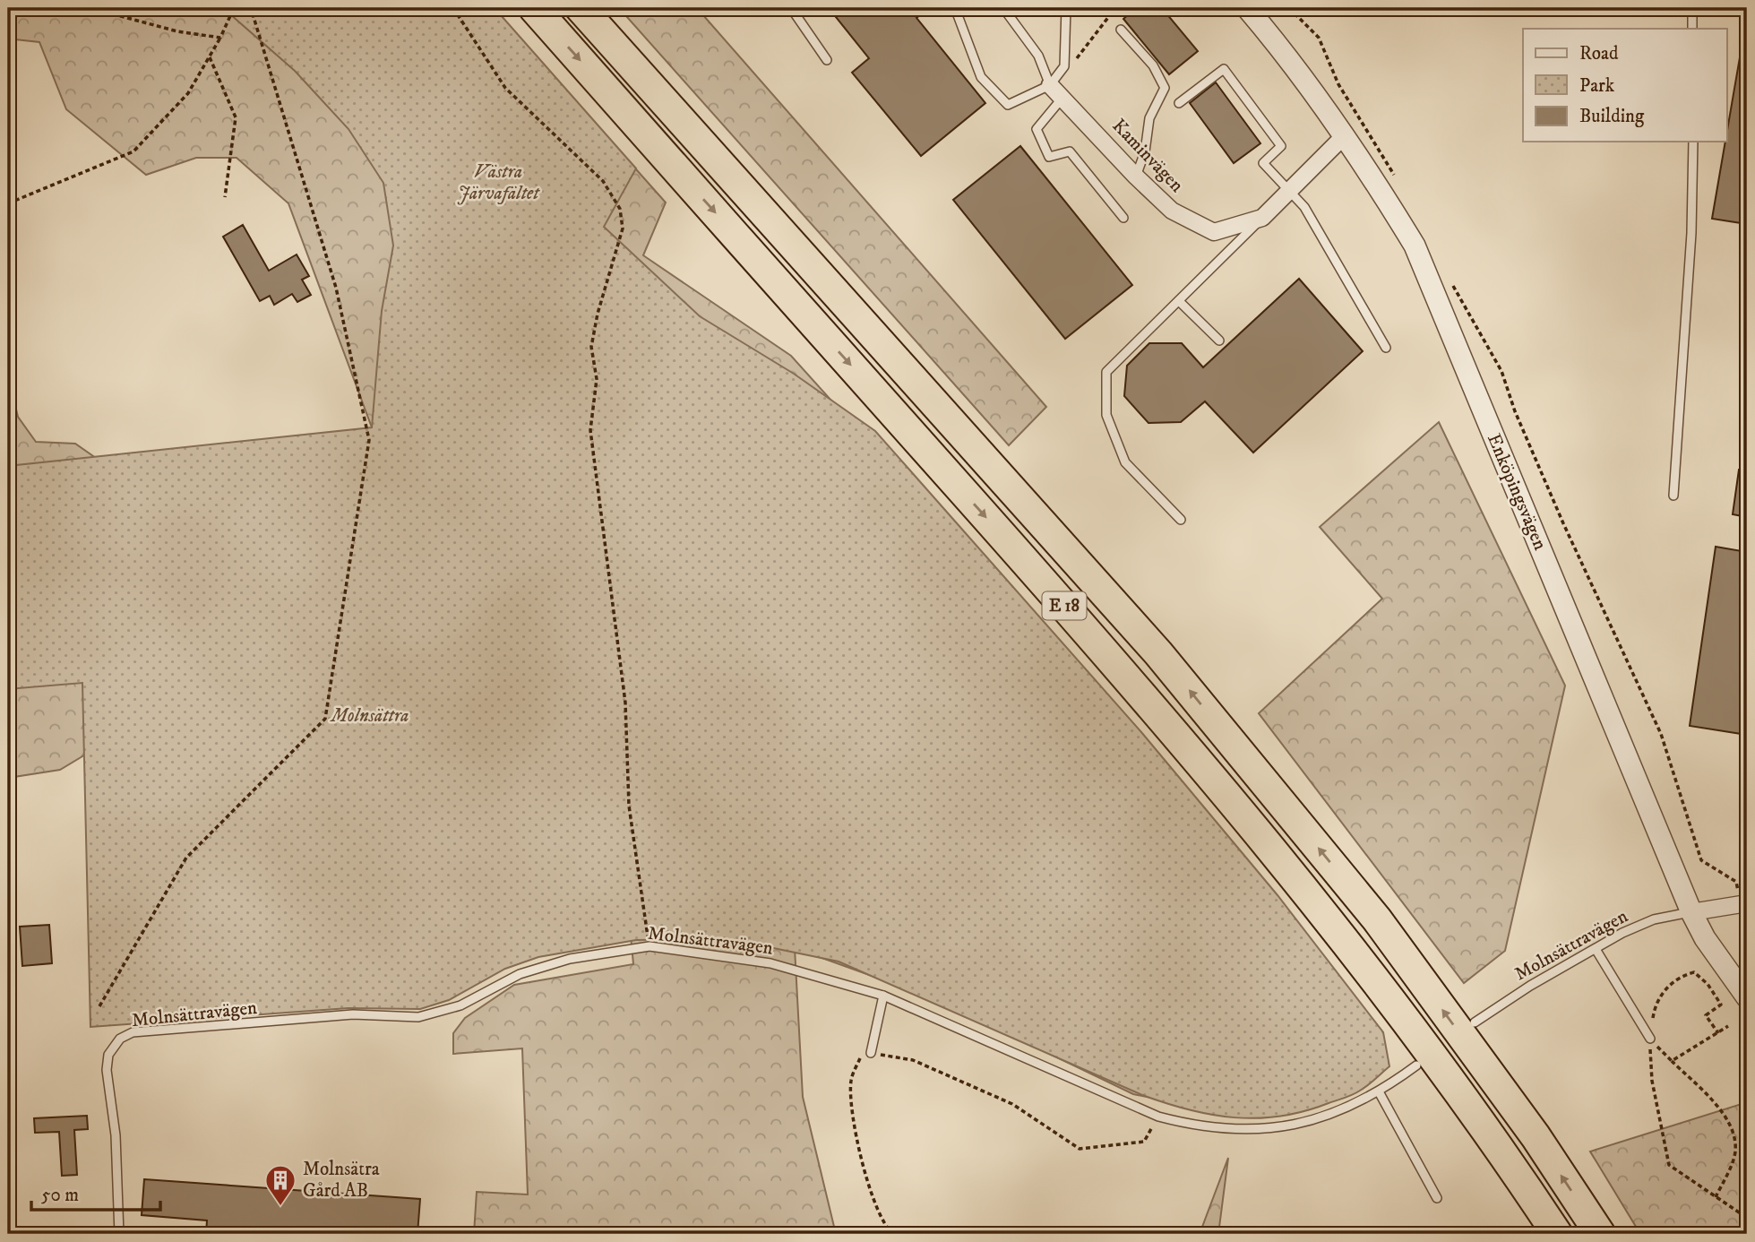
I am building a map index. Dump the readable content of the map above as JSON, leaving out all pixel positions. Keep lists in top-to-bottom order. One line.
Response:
{"streets":{"highway":["E 18"],"street":["Kaminvägen","Enköpingsvägen"],"lane":["Molnsättravägen"]},"crossings":[["Kaminvägen","Enköpingsvägen"],["Enköpingsvägen","Molnsättravägen"]],"parks":["Västra Järvafältet","Molnsättra"],"places":{"building":["Molnsätra Gård AB"]},"legend":["Road","Park","Building"],"scale_bar":"50 m"}
